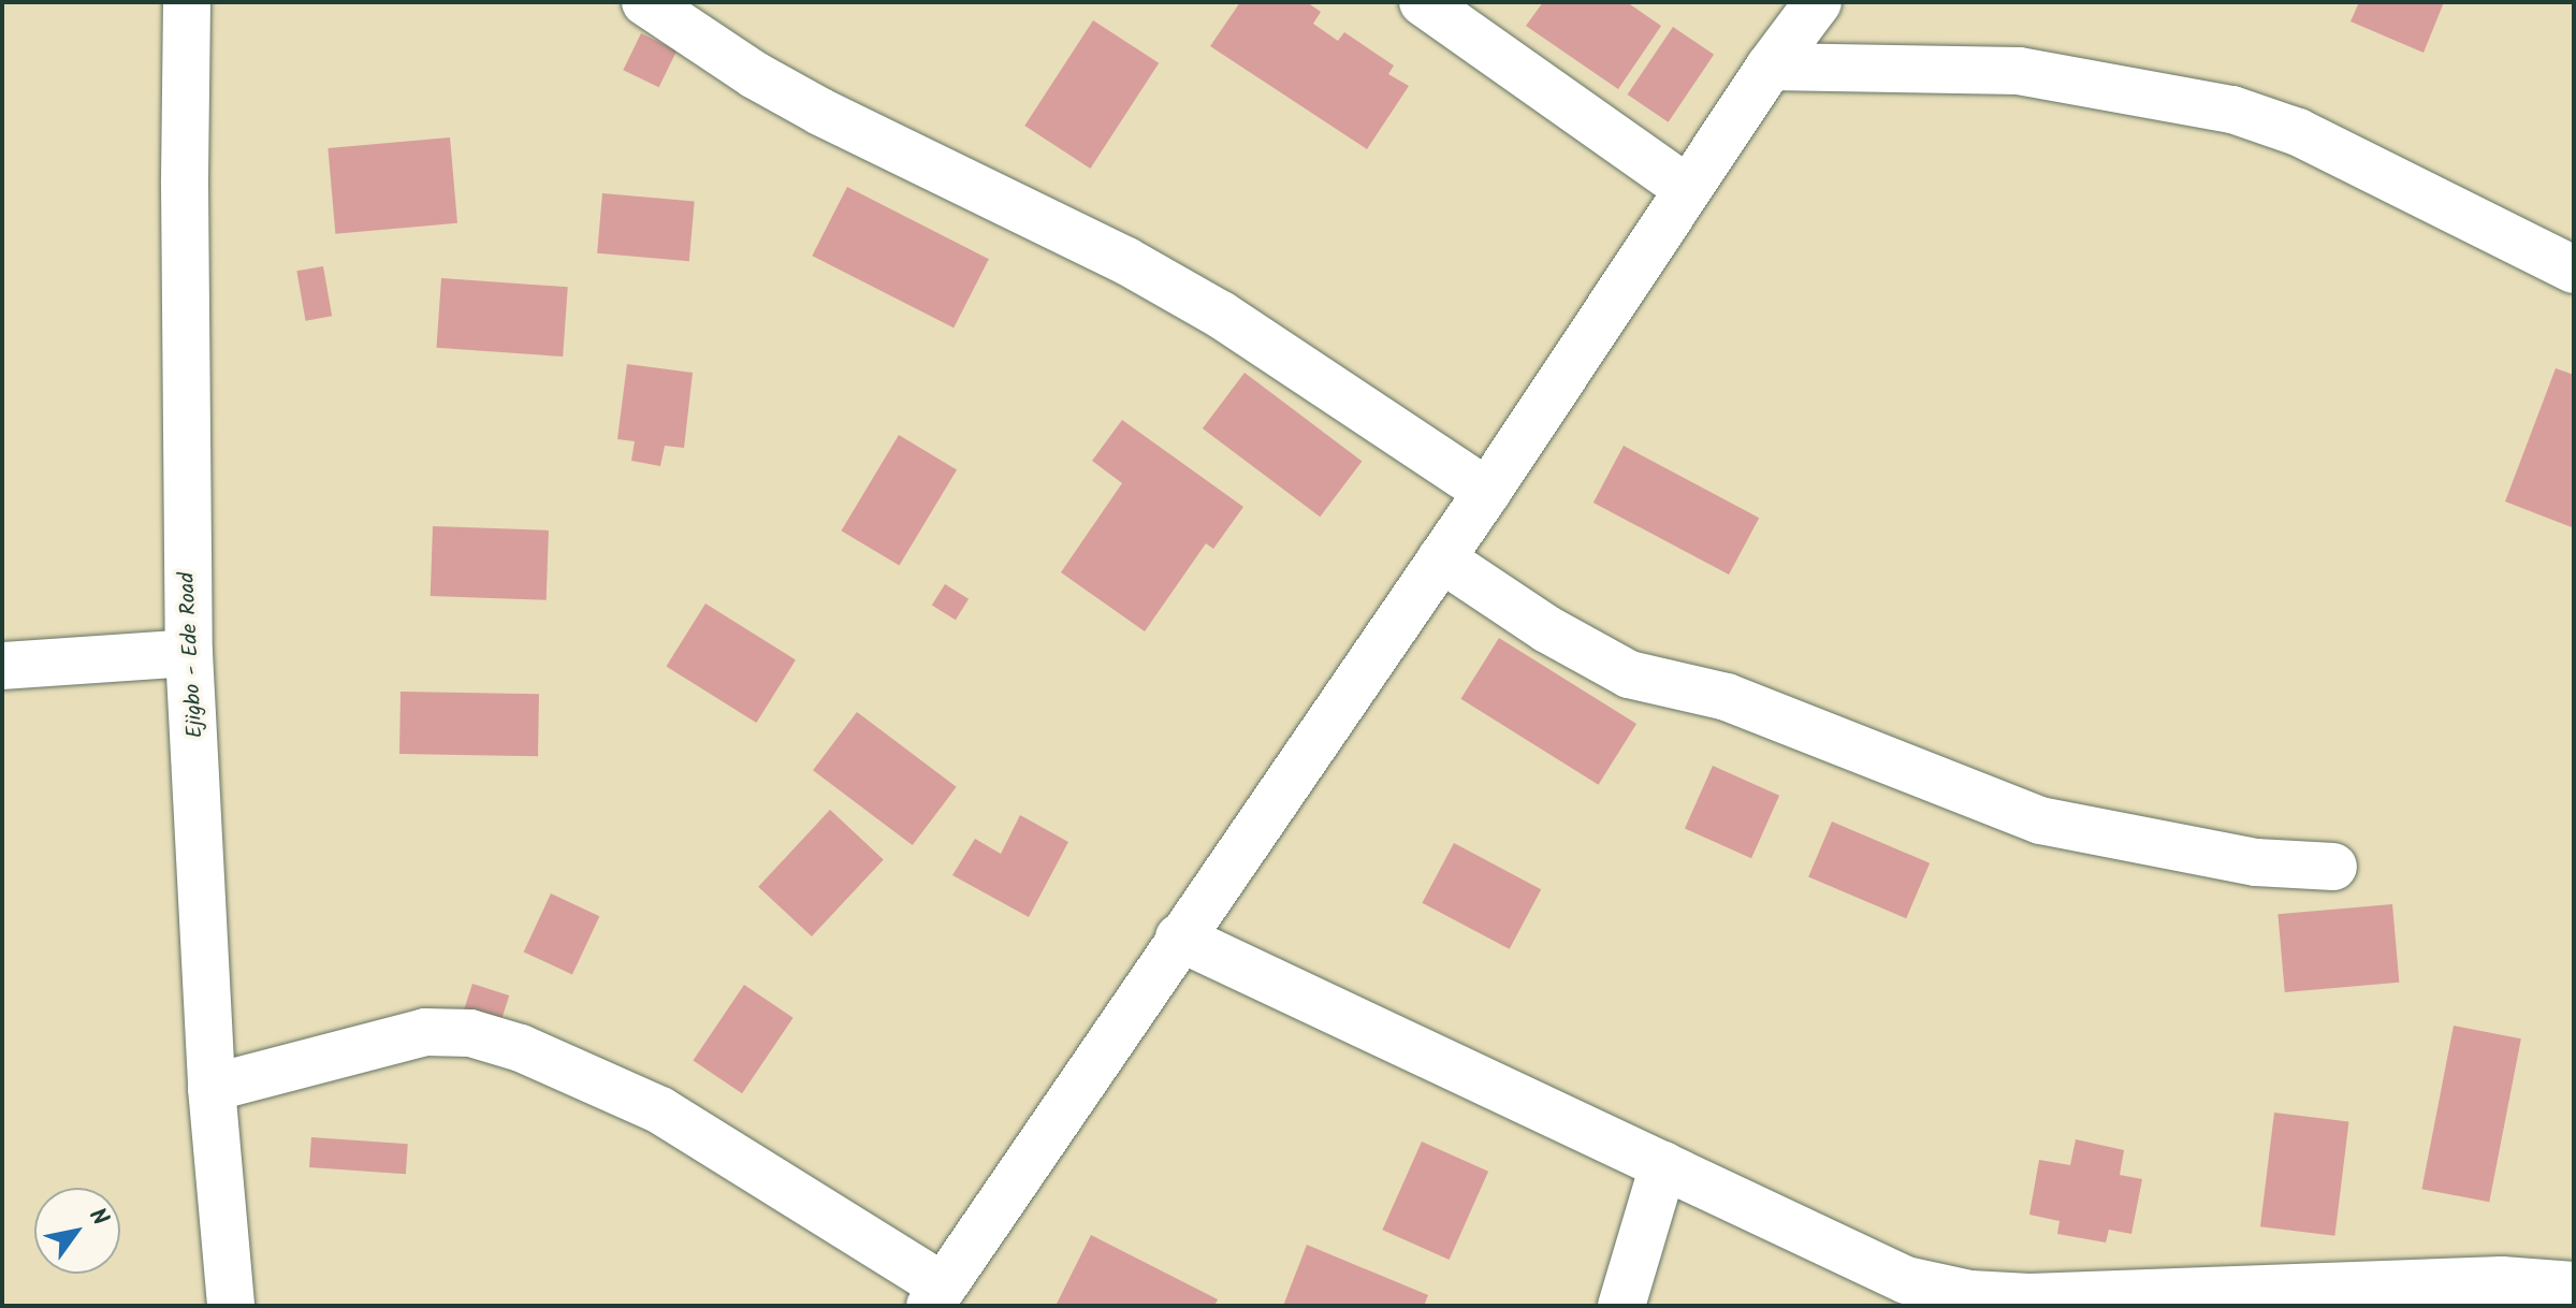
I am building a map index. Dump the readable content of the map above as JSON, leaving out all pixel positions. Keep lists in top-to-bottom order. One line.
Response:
{"streets":{"street":["Ejigbo - Ede Road"]},"north":"top right"}
